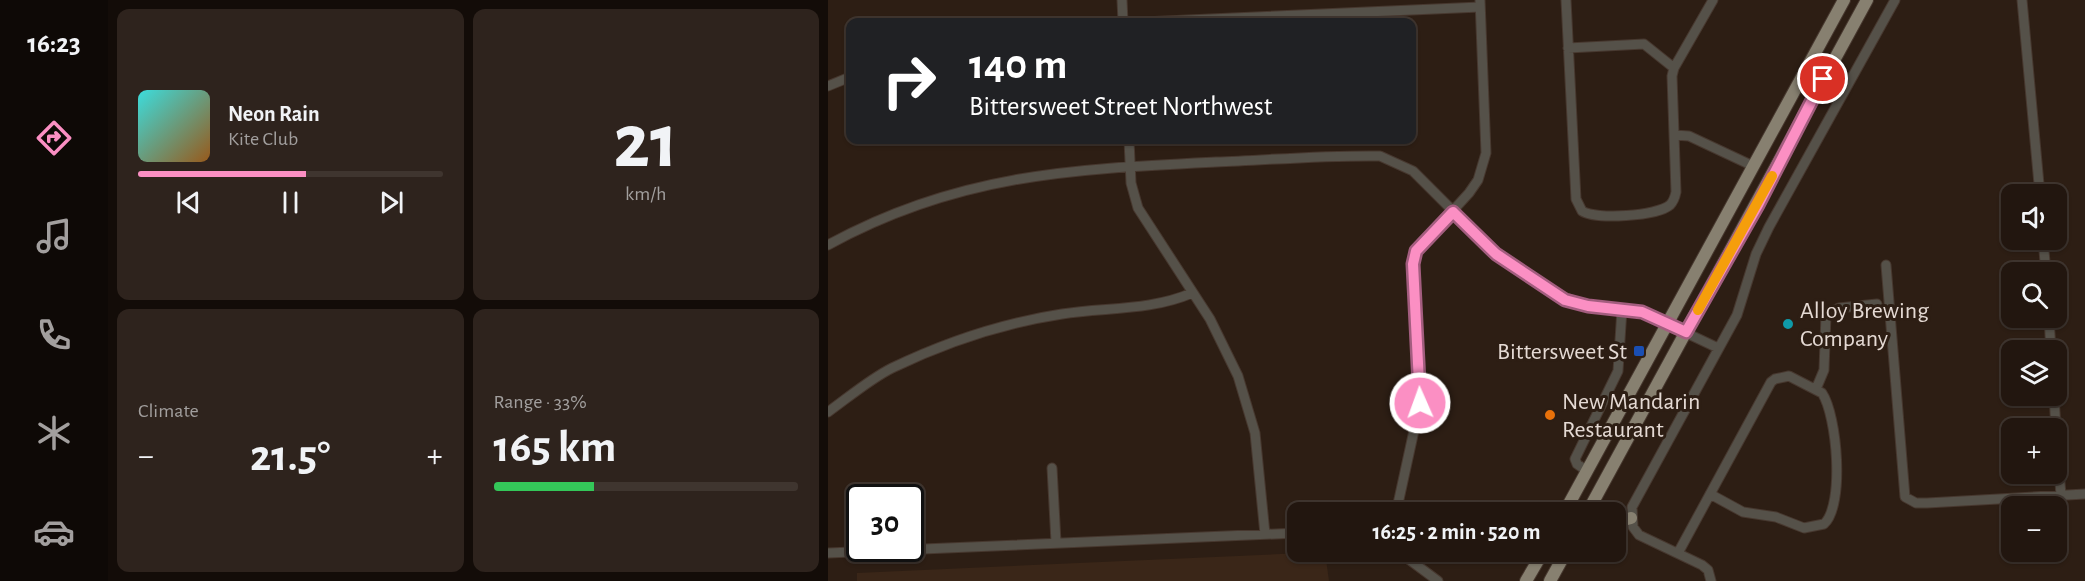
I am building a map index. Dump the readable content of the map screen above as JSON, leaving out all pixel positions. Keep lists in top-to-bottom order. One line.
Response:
{"places":{"other":["Alloy Brewing Company","New Mandarin Restaurant"],"transit":["Bittersweet St"]},"page":{"tabs":"16:23","tile":[["21","km/h"],"Climate",["Range · 33%","165 km"]],"turn":["140 m","Bittersweet Street Northwest"],"song":["Neon Rain","Kite Club"],"map_buttons":["+","−"],"heat":["−","21.5°","+"],"limit":"30","trip":"16:25 · 2 min · 520 m"}}
